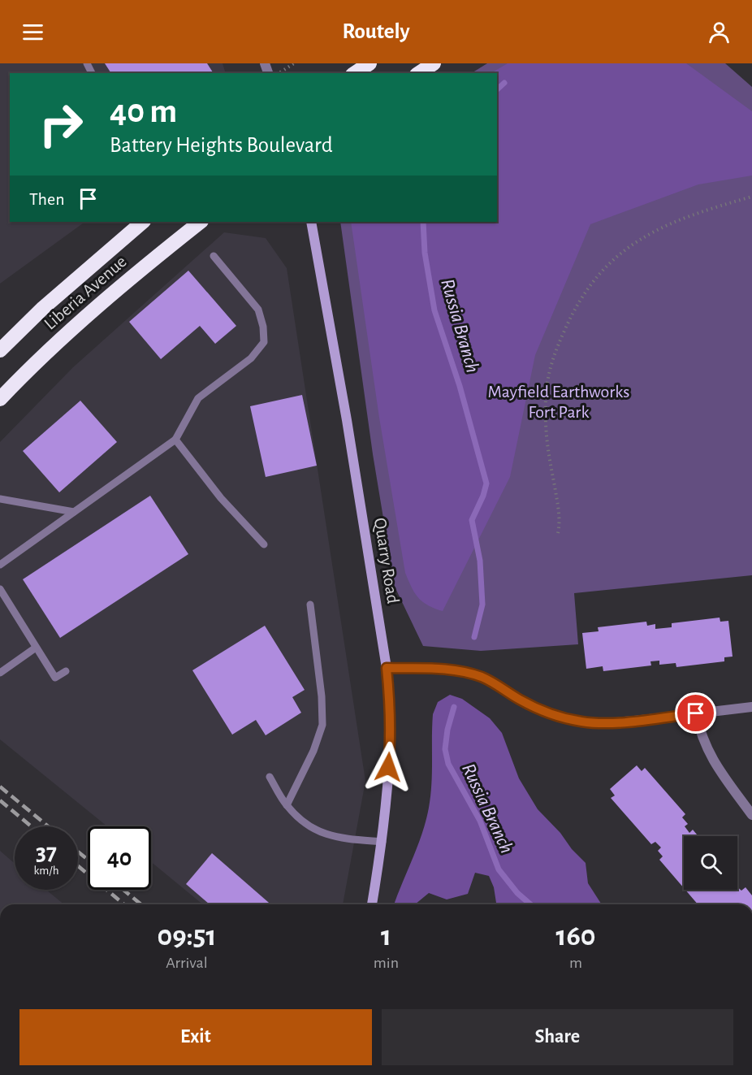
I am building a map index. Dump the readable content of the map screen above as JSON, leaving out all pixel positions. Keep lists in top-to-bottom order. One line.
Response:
{"streets":{"highway":["Liberia Avenue"],"street":["Quarry Road"]},"water":["Russia Branch"],"parks":["Mayfield Earthworks Fort Park"],"page":{"header":"Routely","turn":["40 m","Battery Heights Boulevard"],"then":"Then","speed":"37 km/h","limit":"40","eta":["09:51","Arrival","1","min","160","m"],"buttons":["Exit","Share"]}}
